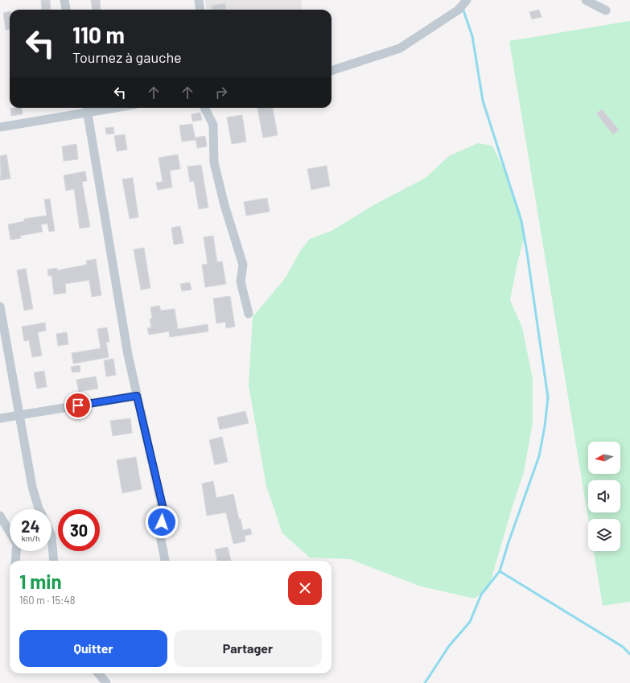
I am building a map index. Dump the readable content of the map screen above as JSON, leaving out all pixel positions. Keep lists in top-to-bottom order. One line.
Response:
{"north":"left","page":{"turn":["110 m","Tournez à gauche"],"speed":"24 km/h","limit":"30","heading":["1 min","160 m · 15:48"],"buttons":["Quitter","Partager"]}}
